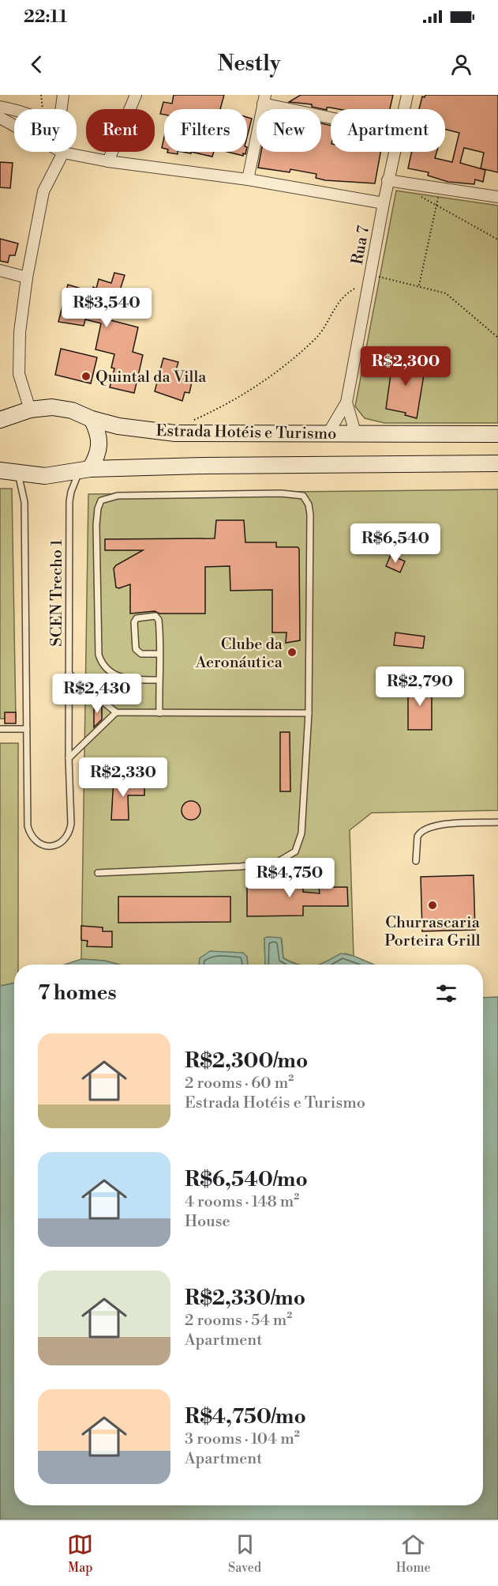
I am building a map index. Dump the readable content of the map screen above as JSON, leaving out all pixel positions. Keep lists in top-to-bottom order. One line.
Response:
{"streets":{"main road":["Estrada Hotéis e Turismo"],"street":["Rua 7"],"lane":["SCEN Trecho 1"]},"crossings":[["Rua 7","Estrada Hotéis e Turismo"],["Estrada Hotéis e Turismo","SCEN Trecho 1"]],"places":["Quintal da Villa","Clube da Aeronáutica","Churrascaria Porteira Grill"],"page":{"status":"22:11","header":"Nestly","chip":["Buy","Rent","Filters","New","Apartment"],"price":["R$3,540","R$2,300","R$6,540","R$2,790","R$2,430","R$2,330","R$4,750"],"heading":"7 homes","list":[{"name":"R$2,300/mo","note":"2 rooms · 60 m² · Estrada Hotéis e Turismo"},{"name":"R$6,540/mo","note":"4 rooms · 148 m² · House"},{"name":"R$2,330/mo","note":"2 rooms · 54 m² · Apartment"},{"name":"R$4,750/mo","note":"3 rooms · 104 m² · Apartment"}],"tabs":["Map","Saved","Home"]}}
